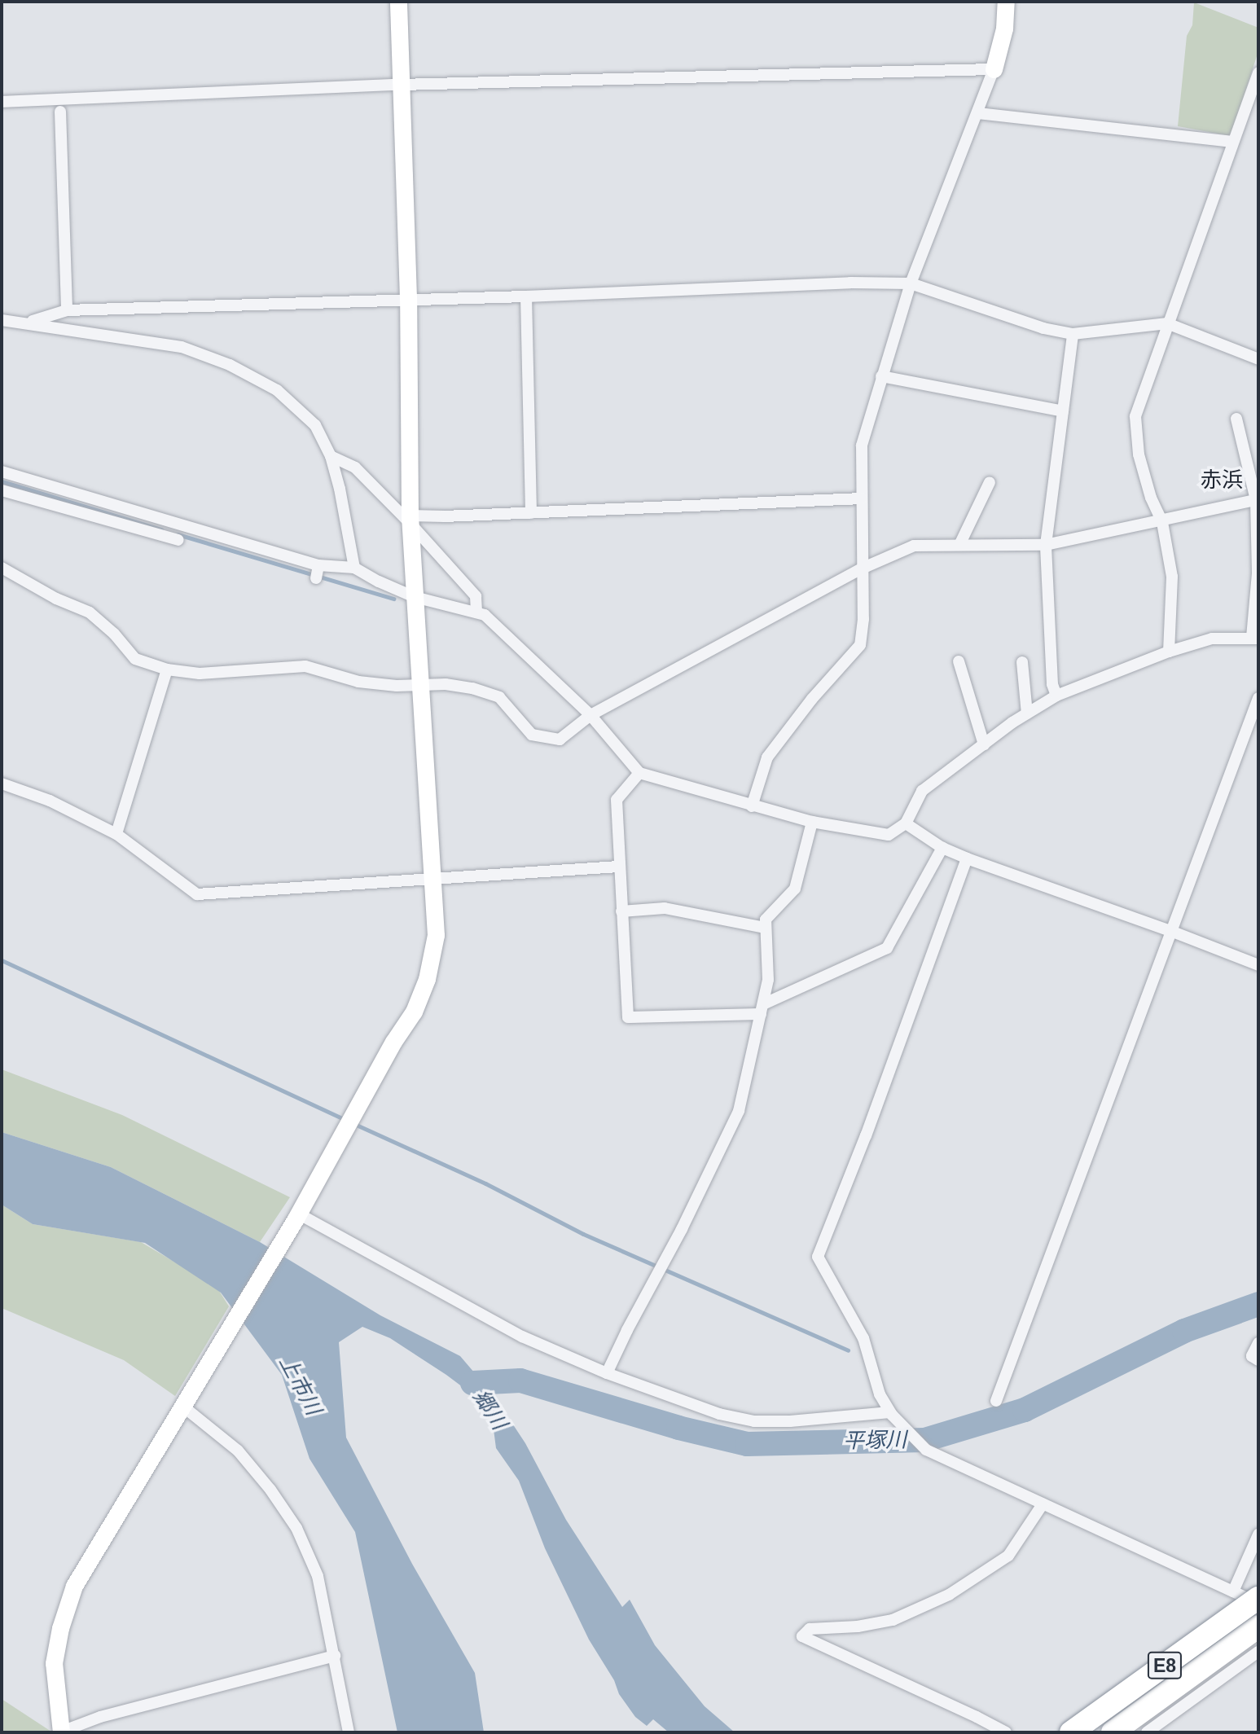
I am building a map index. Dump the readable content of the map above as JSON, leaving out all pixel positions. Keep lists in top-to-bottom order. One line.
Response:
{"streets":{"highway":["E8"]},"districts":["赤浜"],"water":["上市川","郷川","平塚川"]}
